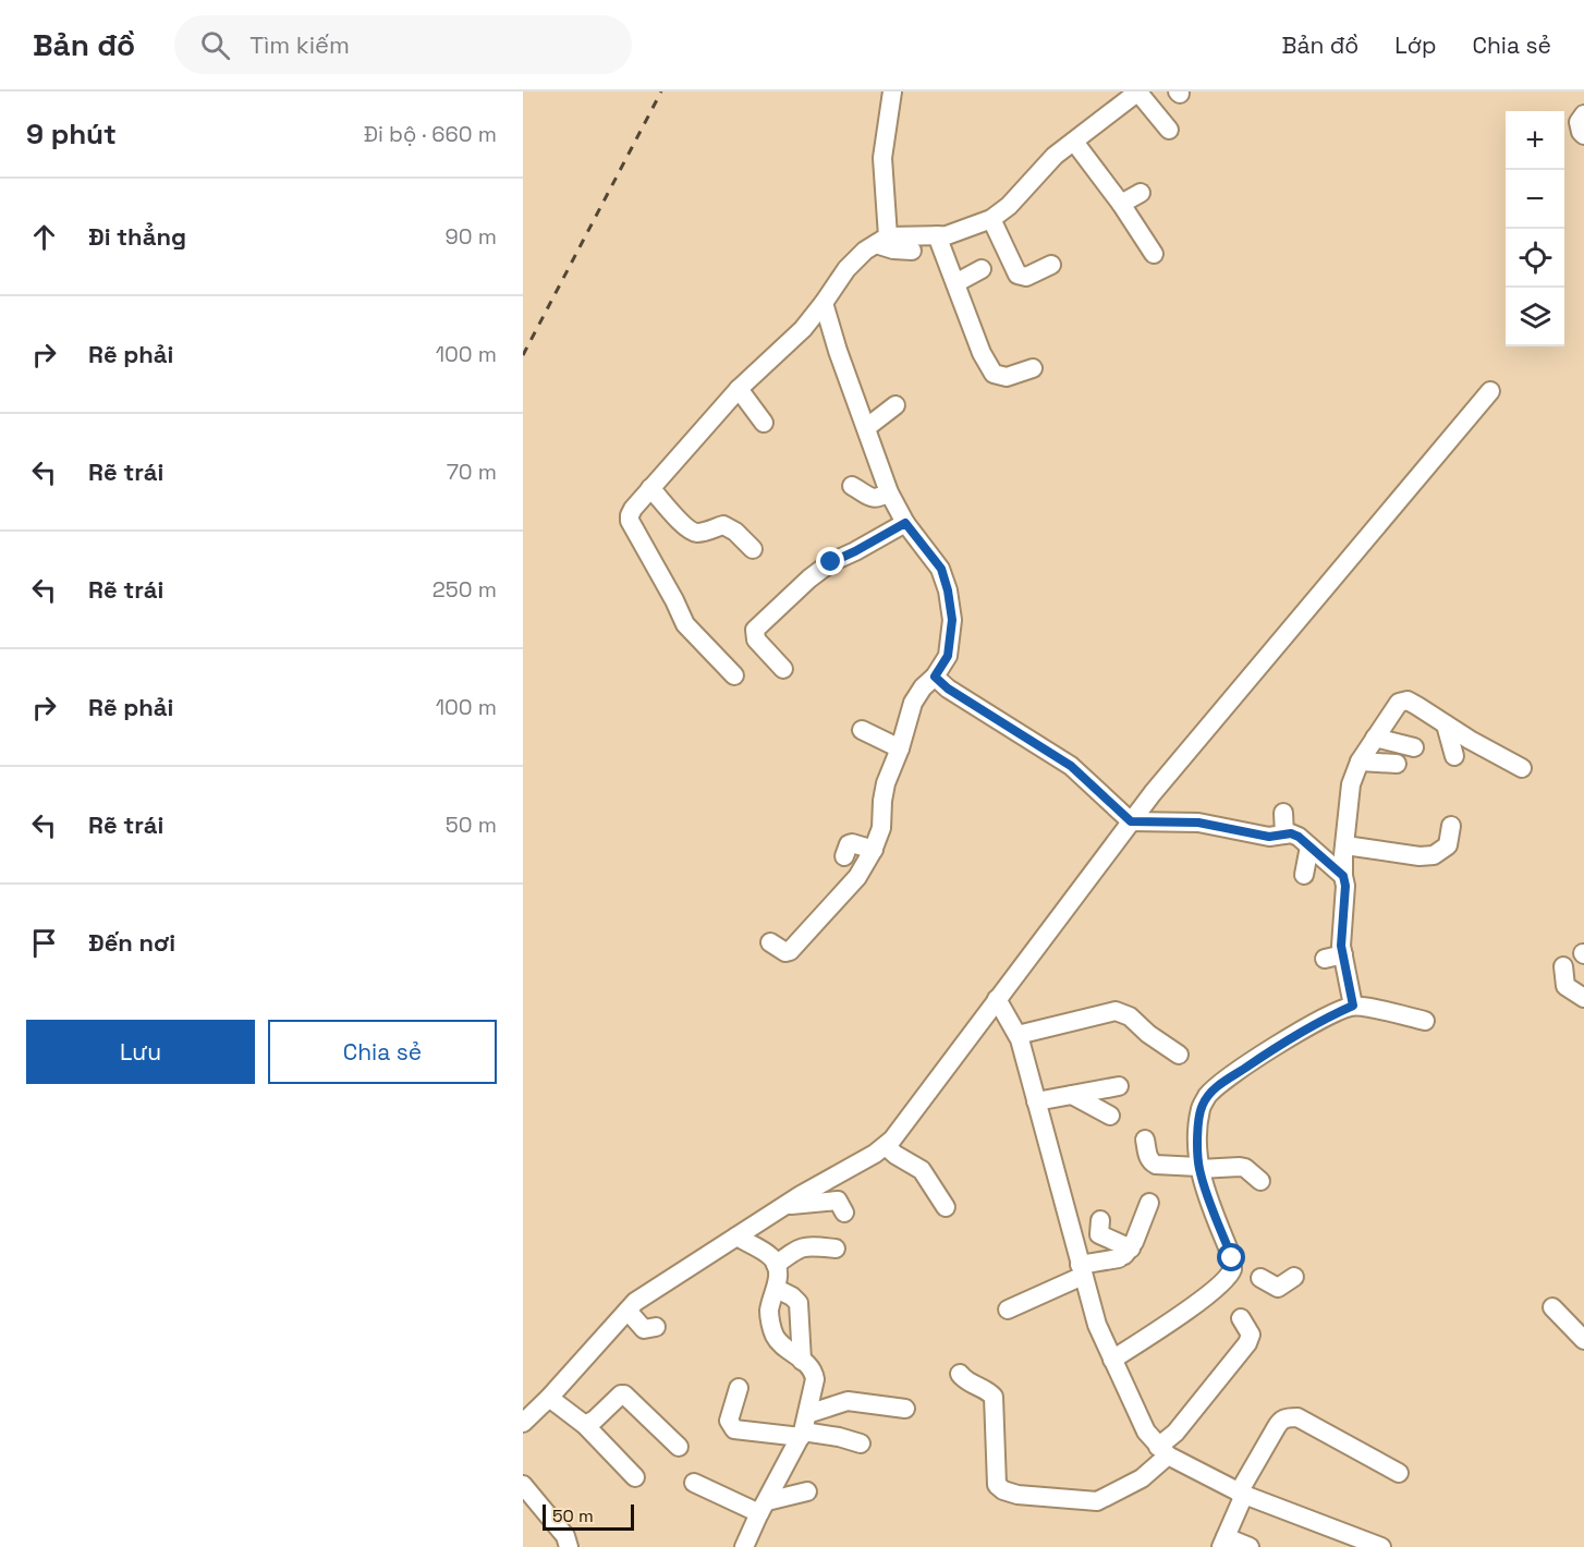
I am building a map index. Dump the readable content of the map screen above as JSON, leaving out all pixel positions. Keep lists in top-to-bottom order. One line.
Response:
{"scale_bar":"50 m","page":{"header":"Bản đồ","search":"Tìm kiếm","nav":["Bản đồ","Lớp","Chia sẻ"],"heading":["9 phút","Đi bộ · 660 m"],"map_buttons":["+","−"],"list":[["Đi thẳng","90 m"],["Rẽ phải","100 m"],["Rẽ trái","70 m"],["Rẽ trái","250 m"],["Rẽ phải","100 m"],["Rẽ trái","50 m"],"Đến nơi"],"buttons":["Lưu","Chia sẻ"],"scale":"50 m"}}
